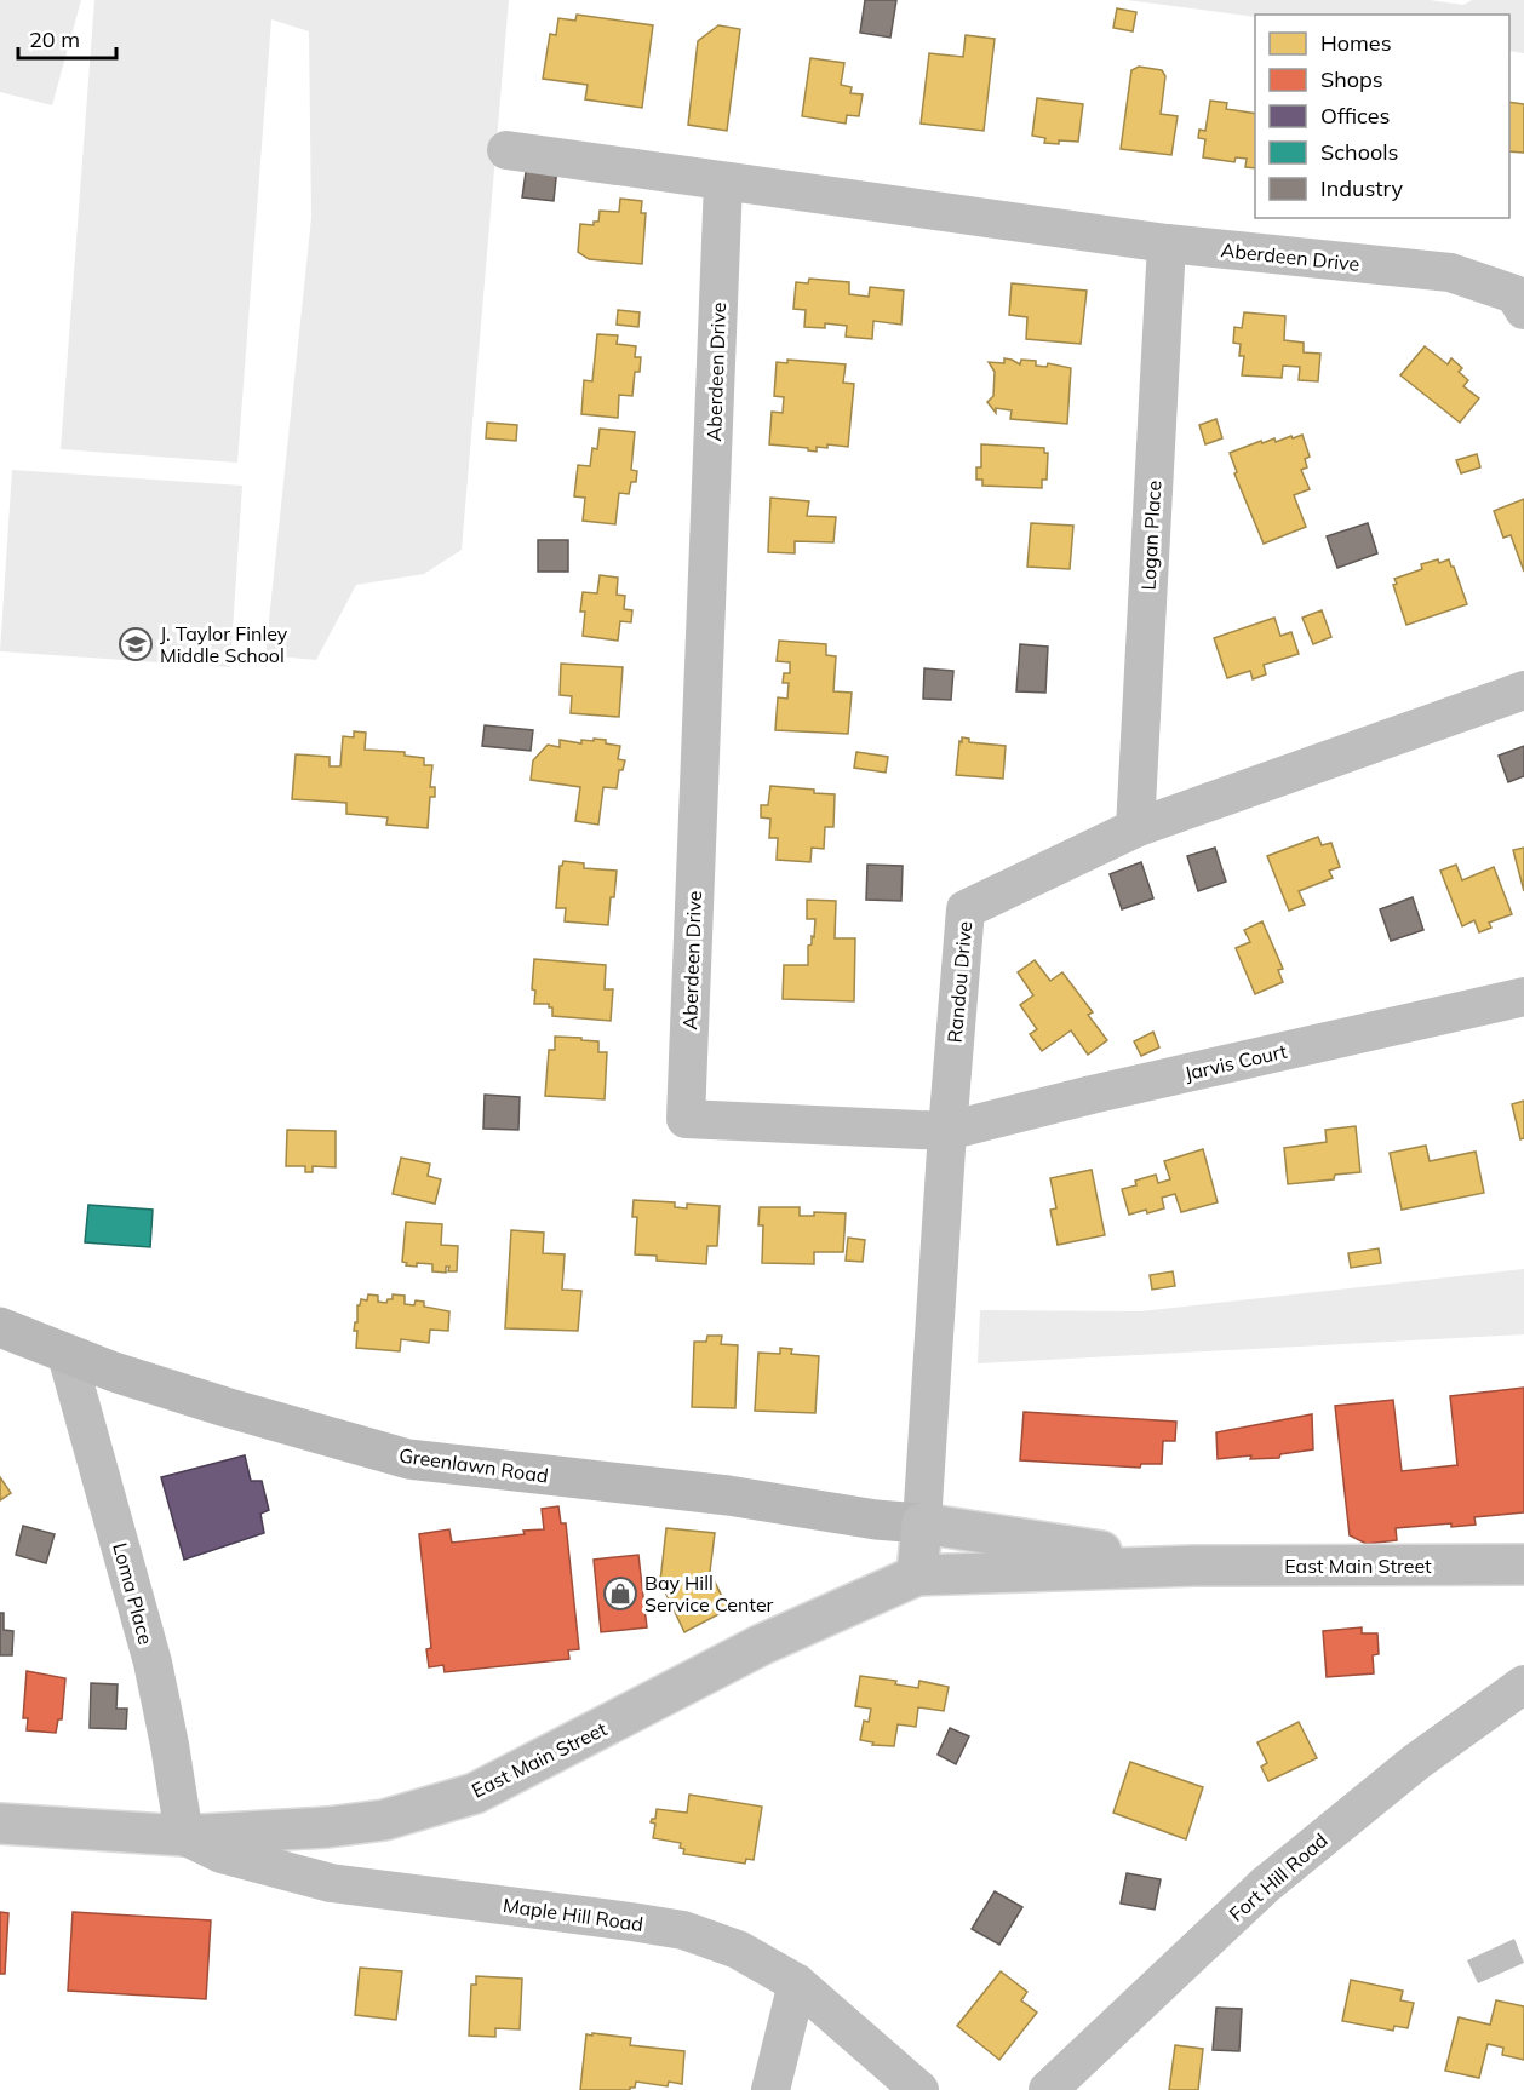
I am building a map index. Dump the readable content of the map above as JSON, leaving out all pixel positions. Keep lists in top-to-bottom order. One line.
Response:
{"streets":{"main road":["Greenlawn Road","East Main Street"],"street":["Aberdeen Drive","Logan Place","Randou Drive","Jarvis Court","Loma Place","Fort Hill Road","Maple Hill Road"]},"crossings":[["Aberdeen Drive","Logan Place"],["Aberdeen Drive","Randou Drive"],["Aberdeen Drive","Jarvis Court"],["Logan Place","Randou Drive"],["Randou Drive","Jarvis Court"],["Randou Drive","Greenlawn Road"],["Randou Drive","East Main Street"],["Greenlawn Road","East Main Street"],["Greenlawn Road","Loma Place"],["East Main Street","Loma Place"],["East Main Street","Maple Hill Road"],["Loma Place","Maple Hill Road"]],"places":{"school or university":["J. Taylor Finley Middle School"],"shop":["Bay Hill Service Center"]},"legend":["Homes","Shops","Offices","Schools","Industry"],"scale_bar":"20 m"}
